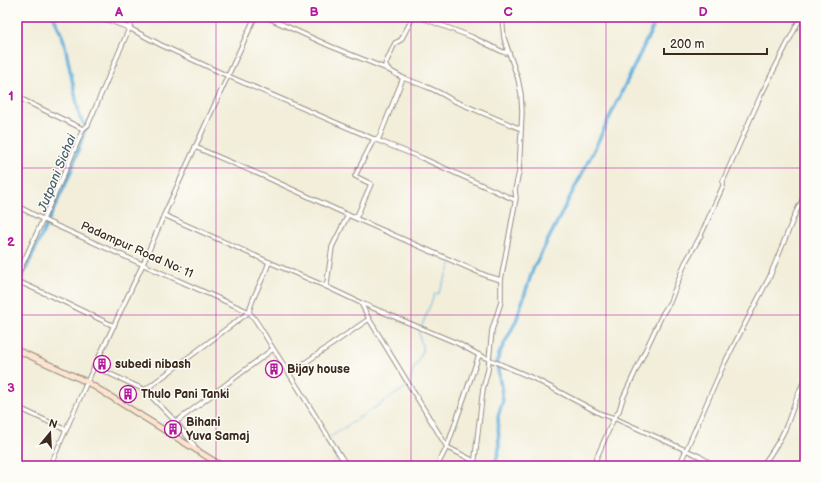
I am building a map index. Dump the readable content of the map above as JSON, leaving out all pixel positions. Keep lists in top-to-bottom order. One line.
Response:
{"streets":{"street":["Padampur Road No: 11"]},"water":["Jutpani Sichai"],"places":{"building":["subedi nibash","Bijay house","Thulo Pani Tanki","Bihani Yuva Samaj"]},"scale_bar":"200 m","north":"top","grid":{"columns":["A","B","C","D"],"rows":["1","2","3"]}}
